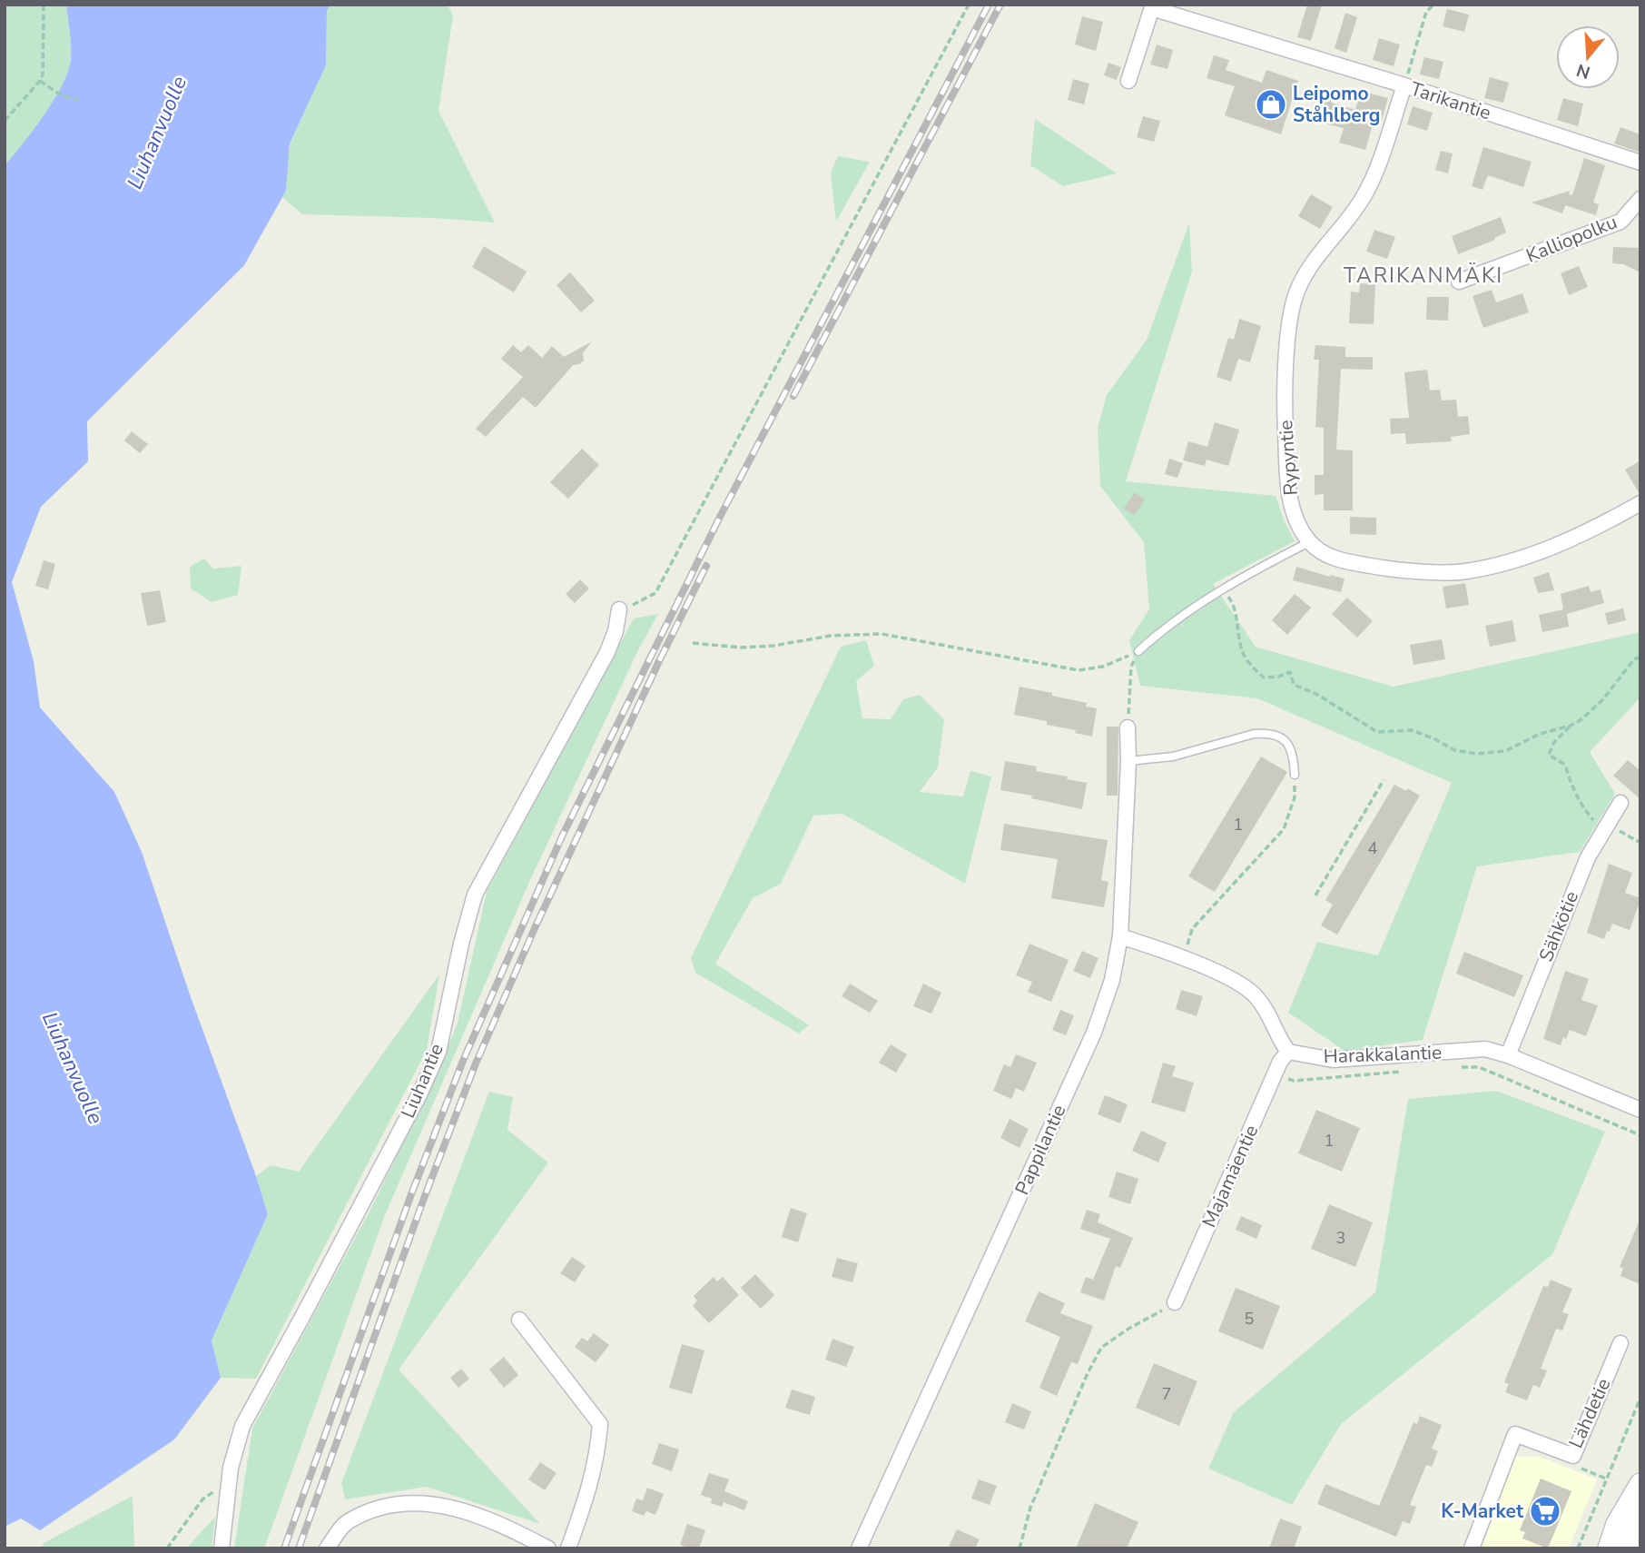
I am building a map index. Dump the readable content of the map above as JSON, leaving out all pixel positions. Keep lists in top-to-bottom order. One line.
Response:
{"streets":{"street":["Tarikantie","Kalliopolku","Rypyntie","Sähkötie","Harakkalantie","Liuhantie","Pappilantie","Majamäentie","Lähdetie"]},"crossings":[["Tarikantie","Rypyntie"],["Sähkötie","Harakkalantie"],["Harakkalantie","Majamäentie"]],"districts":["TARIKANMÄKI"],"water":["Liuhanvuolle"],"places":{"shop":["Leipomo Ståhlberg"],"supermarket":["K-Market"]},"house_numbers":["1","4","1","3","5","7"],"north":"bottom"}
